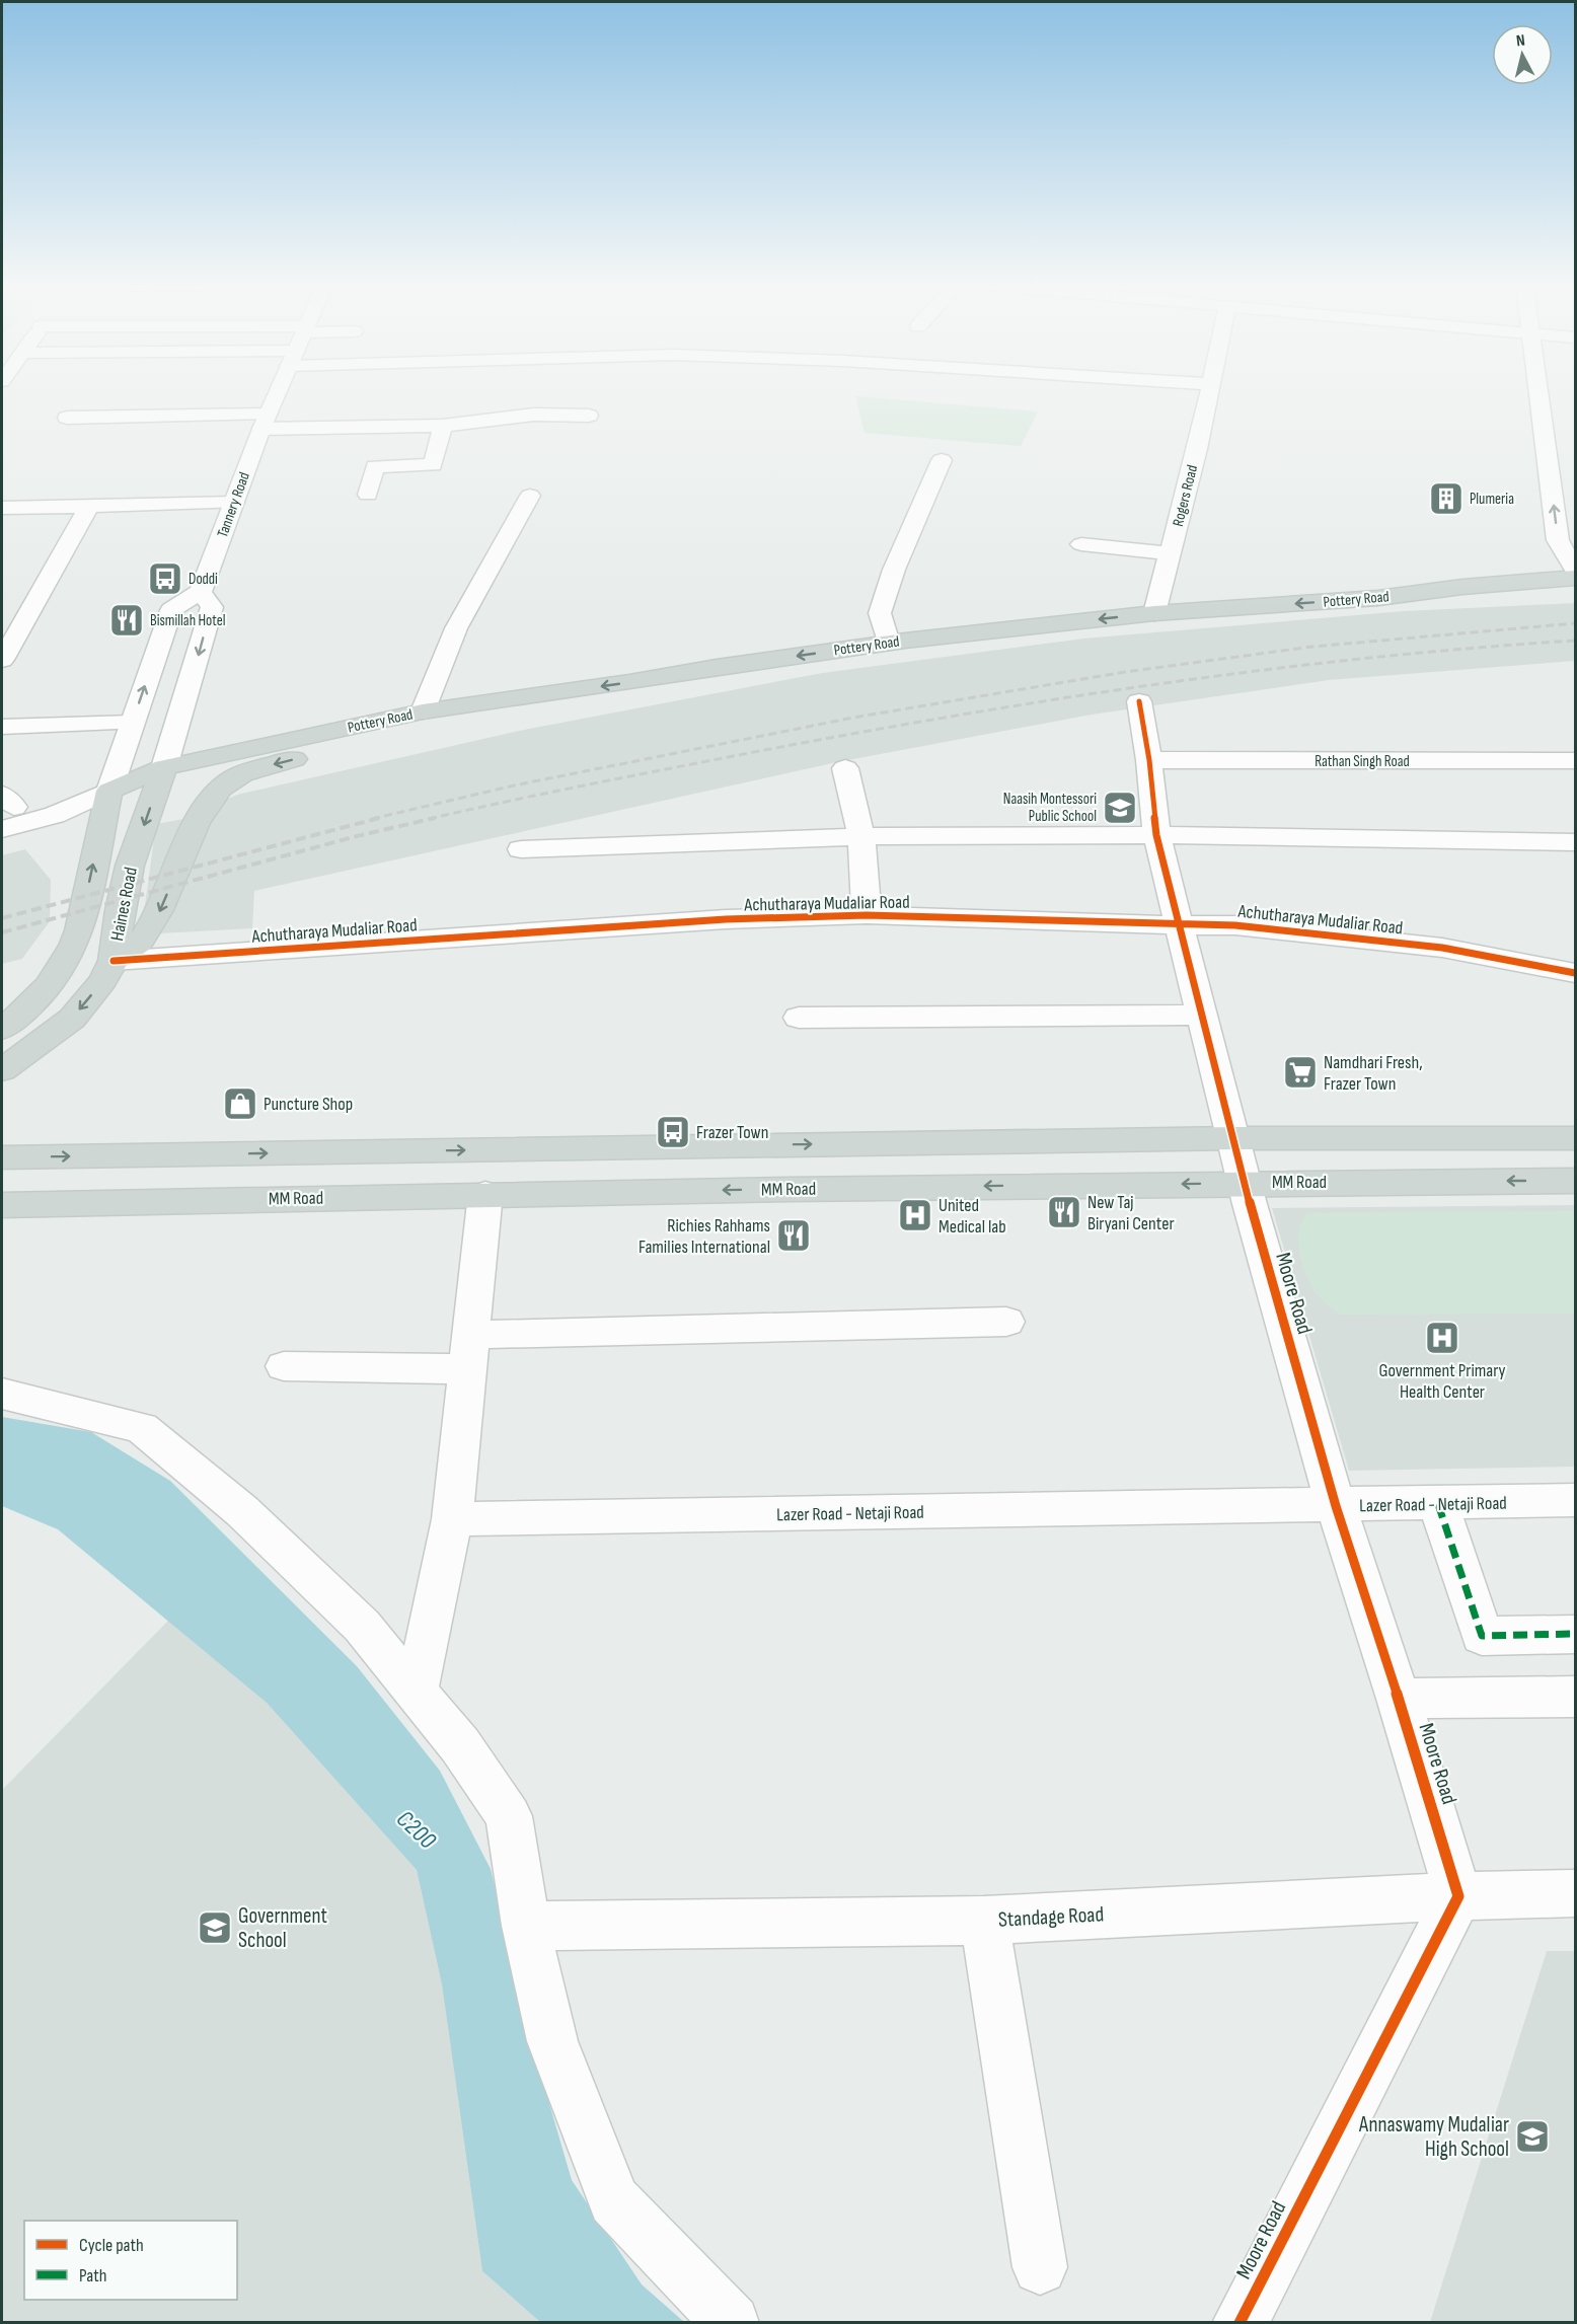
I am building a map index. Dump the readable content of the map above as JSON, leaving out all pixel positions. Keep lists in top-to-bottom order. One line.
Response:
{"streets":{"main road":["Pottery Road","Haines Road","MM Road"],"street":["Rogers Road","Tannery Road","Rathan Singh Road","Achutharaya Mudaliar Road","Moore Road","Lazer Road - Netaji Road","Standage Road"]},"crossings":[["Rogers Road","Pottery Road"],["Pottery Road","Haines Road"],["Rathan Singh Road","Moore Road"],["Achutharaya Mudaliar Road","Haines Road"],["Achutharaya Mudaliar Road","Moore Road"],["MM Road","Moore Road"],["Moore Road","Lazer Road - Netaji Road"],["Moore Road","Standage Road"]],"one_way":["Pottery Road"],"water":["C200"],"places":{"building":["Plumeria"],"bus stop":["Doddi","Frazer Town"],"restaurant":["Bismillah Hotel","New Taj Biryani Center","Richies Rahhams Families International"],"school or university":["Naasih Montessori Public School","Government School","Annaswamy Mudaliar High School"],"supermarket":["Namdhari Fresh, Frazer Town"],"shop":["Puncture Shop"],"hospital":["United Medical lab","Government Primary Health Center"]},"legend":["Cycle path","Path"],"north":"top"}
